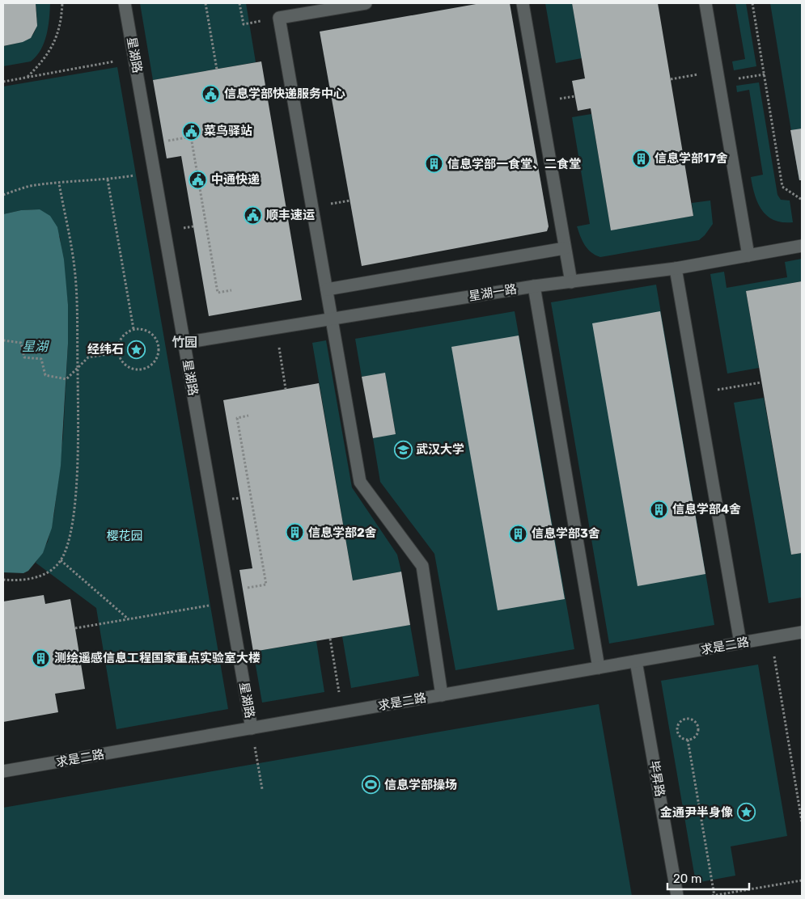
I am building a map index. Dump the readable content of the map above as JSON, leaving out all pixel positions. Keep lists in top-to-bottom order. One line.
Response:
{"streets":{"street":["星湖路","星湖一路","求是二路","毕昇路"]},"crossings":[["星湖路","星湖一路"],["星湖路","求是二路"],["求是二路","毕昇路"]],"districts":["竹园"],"water":["星湖"],"parks":["樱花园"],"places":{"public building":["信息学部快递服务中心","菜鸟驿站","中通快递","顺丰速运"],"building":["信息学部17舍","信息学部一食堂、二食堂","信息学部4舍","信息学部2舍","信息学部3舍","测绘遥感信息工程国家重点实验室大楼"],"place":["经纬石","金通尹半身像"],"school or university":["武汉大学"],"sports":["信息学部操场"]},"scale_bar":"20 m"}
